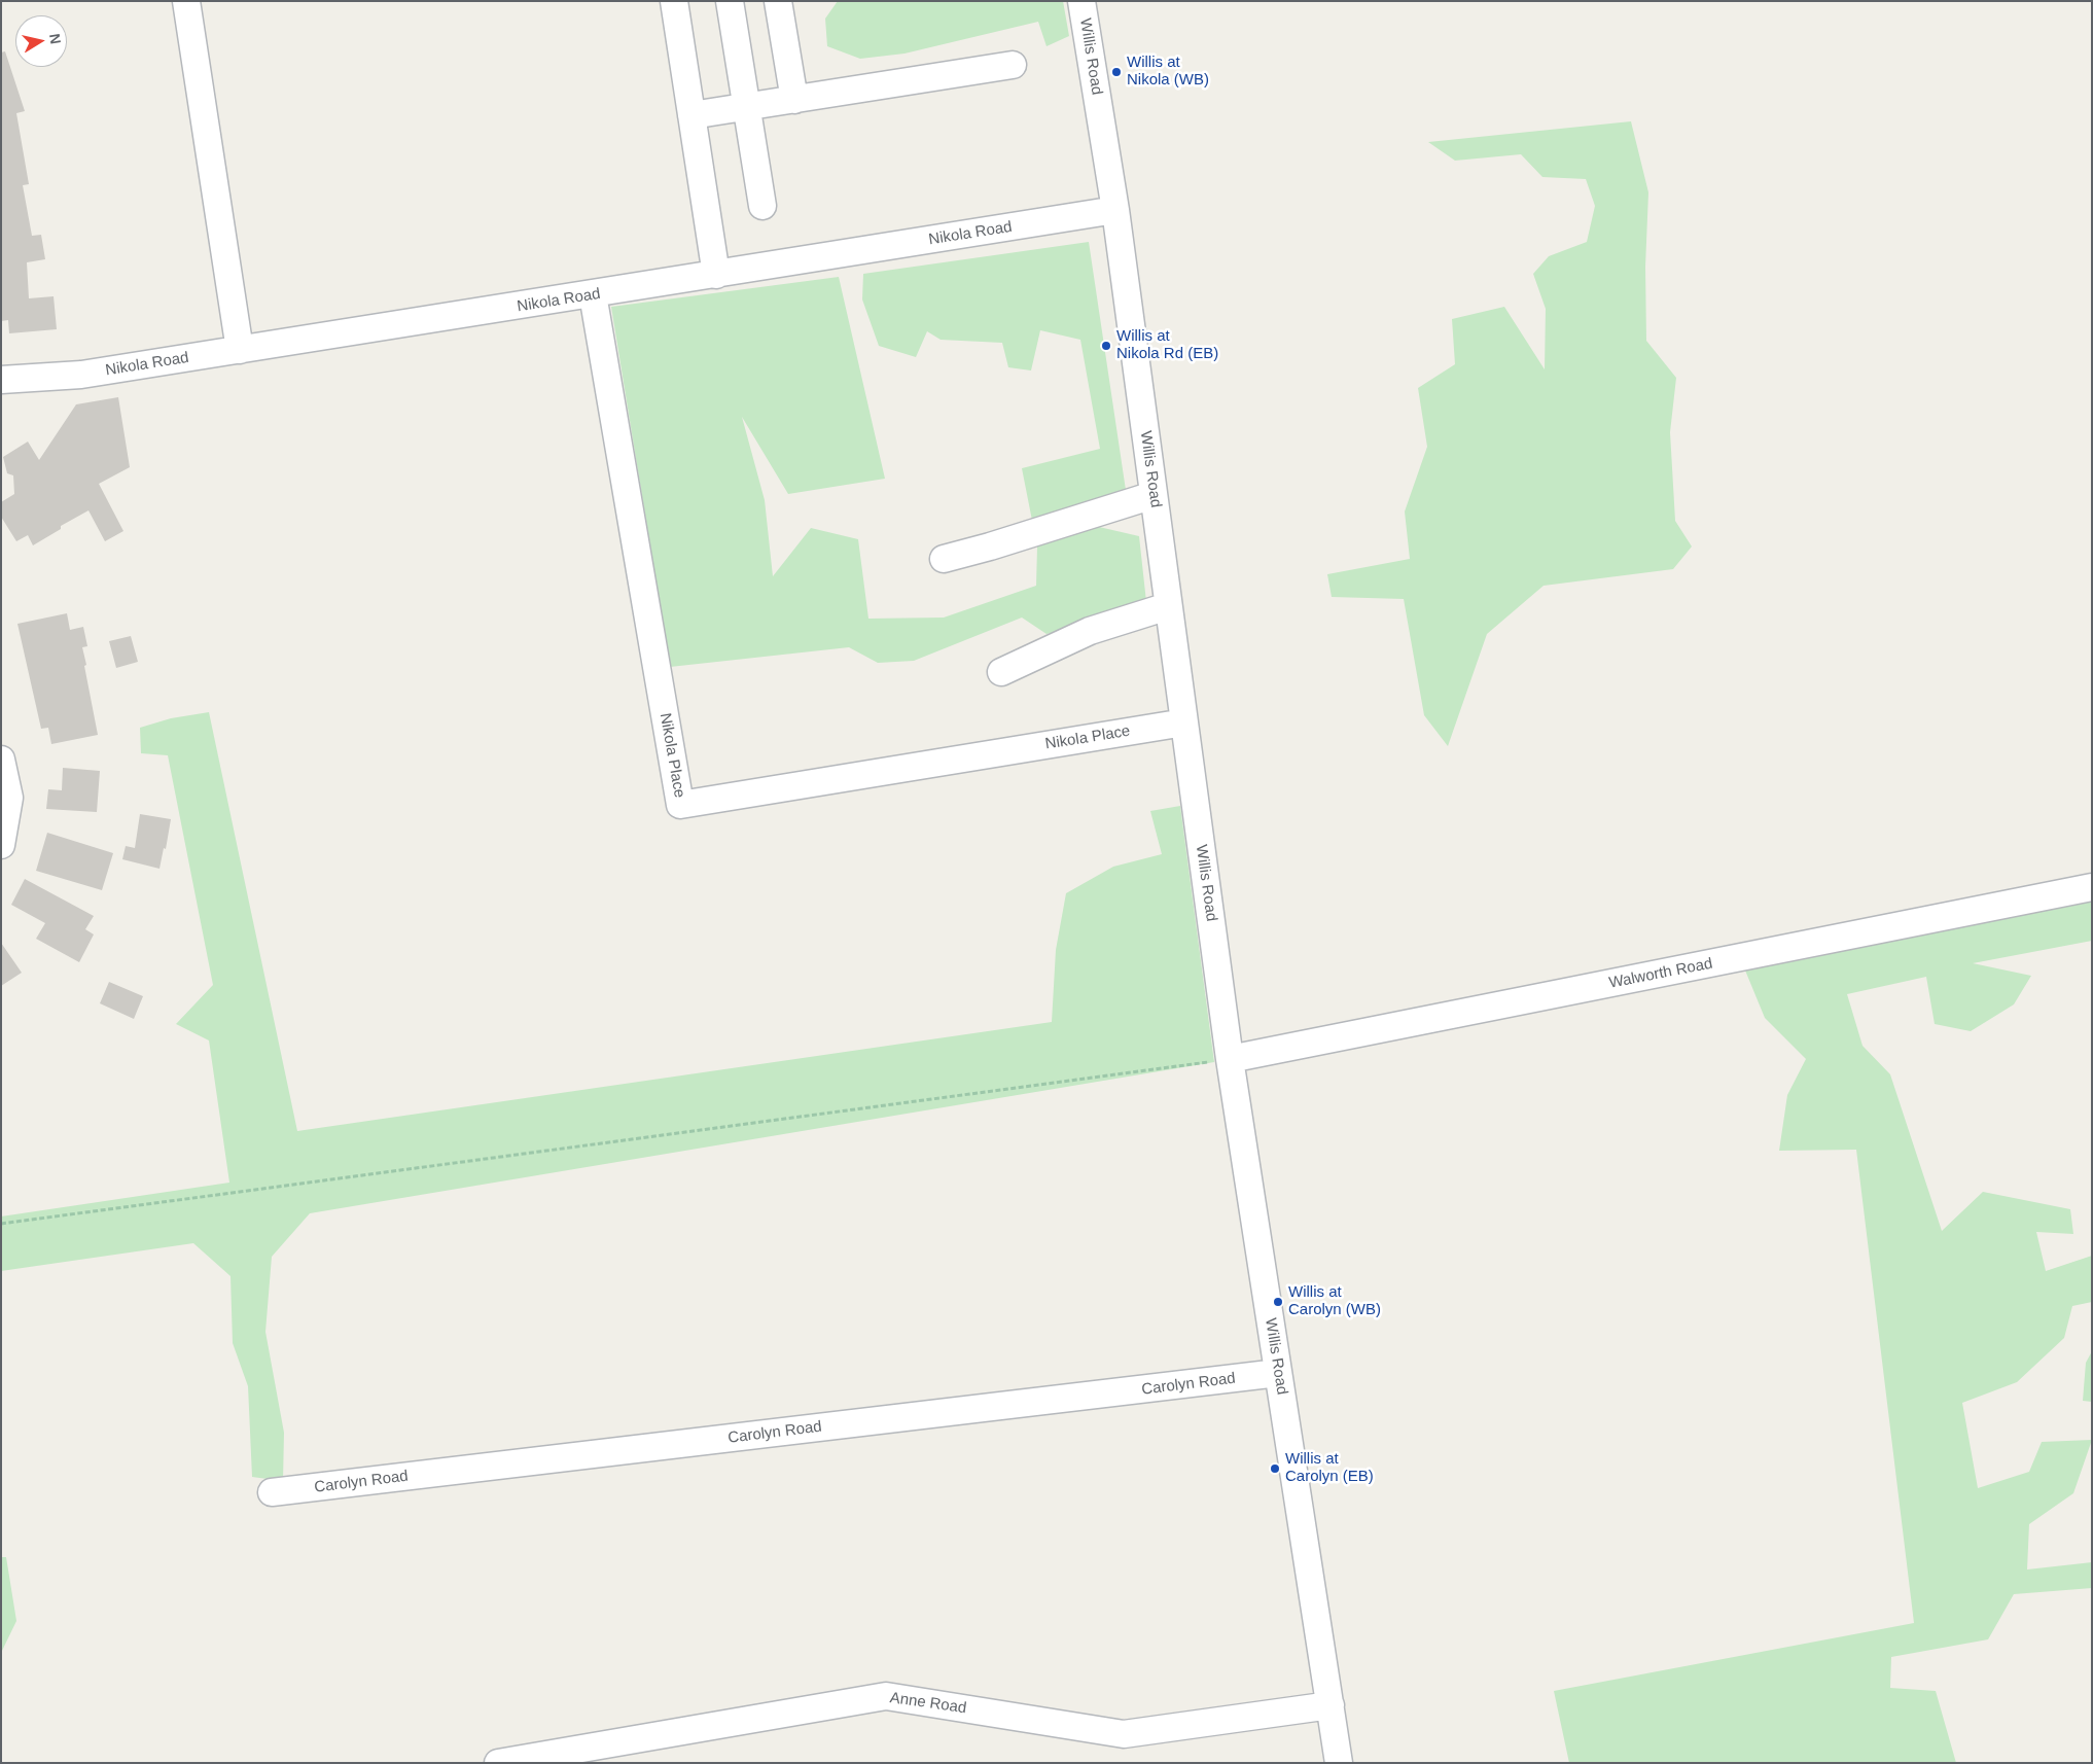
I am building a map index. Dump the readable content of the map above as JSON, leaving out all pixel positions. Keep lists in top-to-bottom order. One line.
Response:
{"streets":{"street":["Willis Road","Nikola Road","Nikola Place","Walworth Road","Carolyn Road","Anne Road"]},"crossings":[["Willis Road","Nikola Road"],["Willis Road","Nikola Place"],["Willis Road","Walworth Road"],["Willis Road","Carolyn Road"],["Willis Road","Anne Road"],["Nikola Road","Nikola Place"]],"places":["Willis at Nikola (WB)","Willis at Nikola Rd (EB)","Willis at Carolyn (WB)","Willis at Carolyn (EB)"],"north":"right"}
